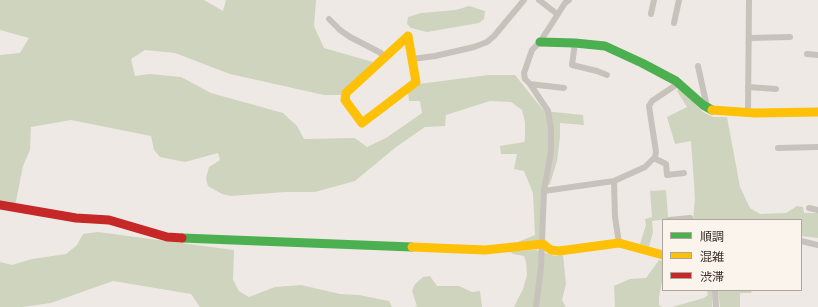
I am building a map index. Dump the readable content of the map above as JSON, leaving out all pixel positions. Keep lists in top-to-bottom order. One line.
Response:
{"legend":["順調","混雑","渋滞"]}
